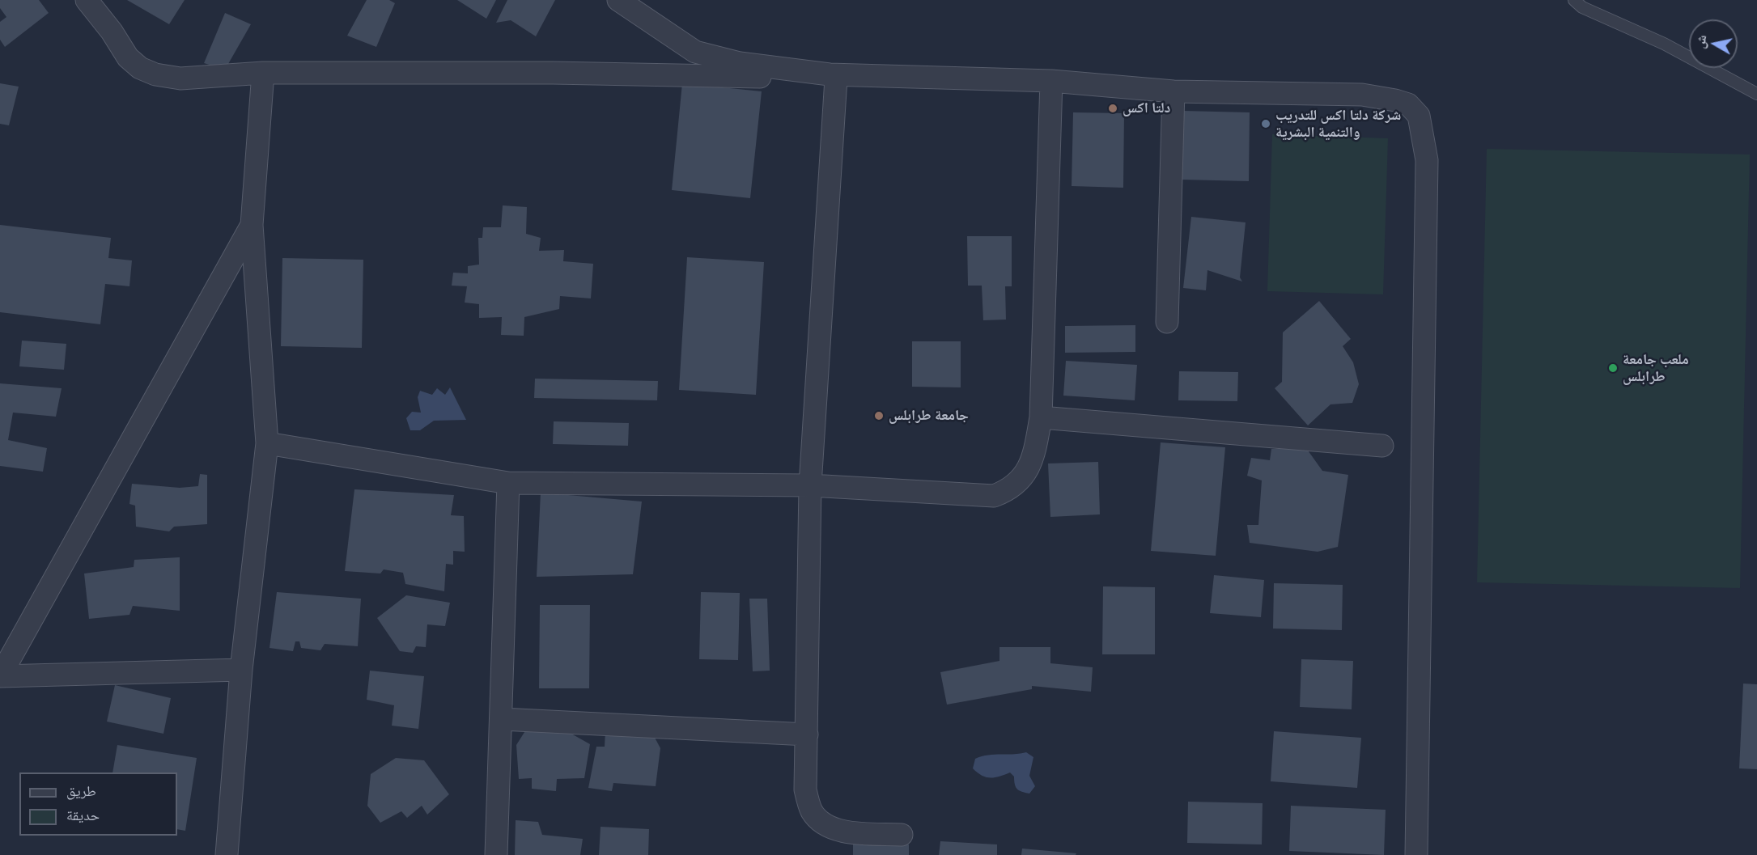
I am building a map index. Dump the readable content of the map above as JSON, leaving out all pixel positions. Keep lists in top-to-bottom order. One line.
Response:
{"places":["دلتا اكس","شركة دلتا اكس للتدريب والتنمية البشرية","ملعب جامعة طرابلس","جامعة طرابلس"],"legend":["طريق","حديقة"],"north":"left"}
